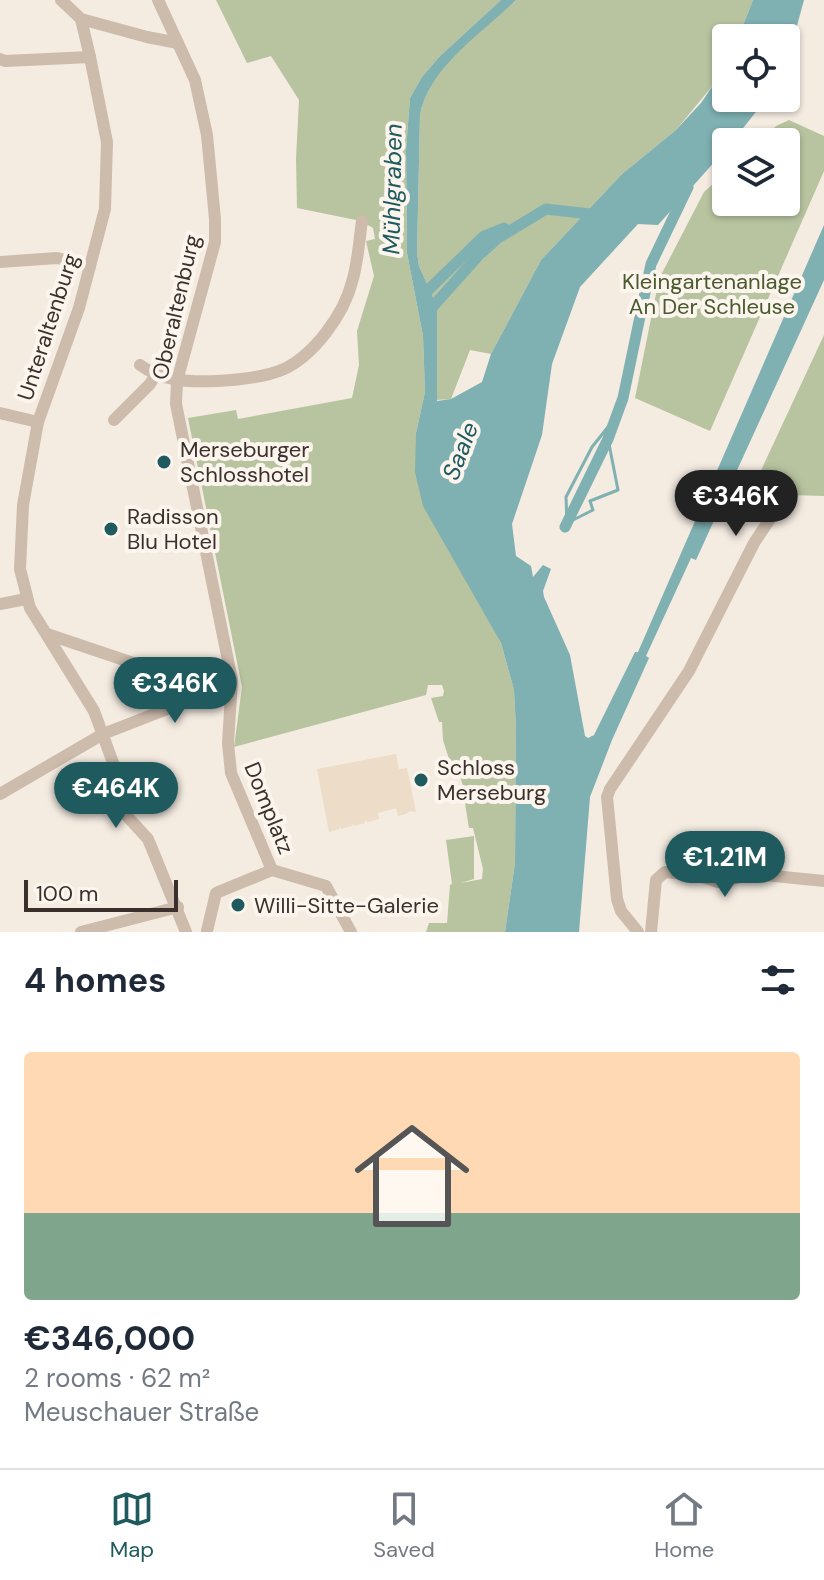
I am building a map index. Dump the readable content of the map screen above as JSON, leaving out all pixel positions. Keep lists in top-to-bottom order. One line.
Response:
{"streets":{"street":["Oberaltenburg","Unteraltenburg","Domplatz"]},"crossings":[["Oberaltenburg","Domplatz"]],"water":["Mühlgraben","Saale"],"parks":["Kleingartenanlage An Der Schleuse"],"places":["Merseburger Schlosshotel","Radisson Blu Hotel","Schloss Merseburg","Willi-Sitte-Galerie"],"scale_bar":"100 m","page":{"price":["€346K","€346K","€464K","€1.21M"],"scale":"100 m","heading":"4 homes","list":[{"name":"€346,000","note":"2 rooms · 62 m² · Meuschauer Straße"}],"tabs":["Map","Saved","Home"]}}
